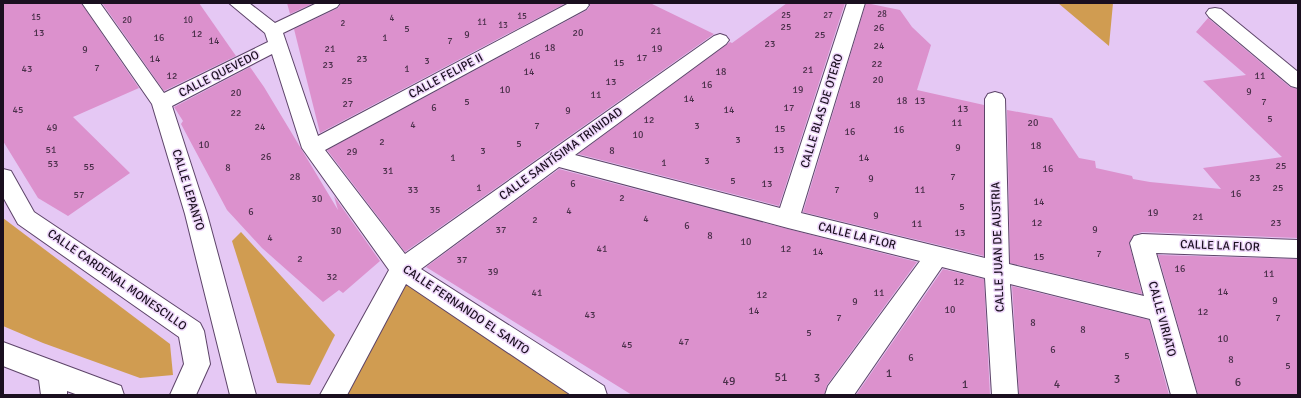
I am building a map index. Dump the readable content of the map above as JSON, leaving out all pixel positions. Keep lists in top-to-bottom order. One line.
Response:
{"streets":{"main road":["CALLE QUEVEDO","CALLE FELIPE II","CALLE BLAS DE OTERO","CALLE SANTÍSIMA TRINIDAD","CALLE LEPANTO","CALLE LA FLOR","CALLE JUAN DE AUSTRIA","CALLE CARDENAL MONESCILLO","CALLE FERNANDO EL SANTO","CALLE VIRIATO"]},"crossings":[["CALLE QUEVEDO","CALLE LEPANTO"],["CALLE QUEVEDO","CALLE FERNANDO EL SANTO"],["CALLE FELIPE II","CALLE FERNANDO EL SANTO"],["CALLE BLAS DE OTERO","CALLE LA FLOR"],["CALLE SANTÍSIMA TRINIDAD","CALLE LA FLOR"],["CALLE SANTÍSIMA TRINIDAD","CALLE FERNANDO EL SANTO"],["CALLE LA FLOR","CALLE JUAN DE AUSTRIA"],["CALLE LA FLOR","CALLE VIRIATO"]],"house_numbers":["28","25","27","15","15","4","20","10","11","2","13","25","26","5","21","13","20","12","9","25","16","1","14","7","23","24","18","21","19","9","16","17","14","23","3","15","22","23","7","43","1","21","14","18","12","11","20","25","13","16","10","19","9","20","11","14","18","13","5","7","27","18","6","17","13","45","14","9","22","5","12","11","20","4","7","3","24","49","15","16","16","10","3","2","5","10","18","9","51","13","3","8","29","26","1","14","3","1","53","25","55","8","16","31","28","7","23","9","5","6","13","1","25","33","7","11","16","57","2","30","14","5","35","4","6","19","9","21","4","2","12","23","11","6","37","9","30","13","8","4","10","41","12","14","7","15","2","37","16","39","11","32","12","14","41","11","12","9","9","10","14","12","43","7","7","8","8","5","10","47","45","6","5","6","8","5","1","51","3","3","49","6","1","4"]}
